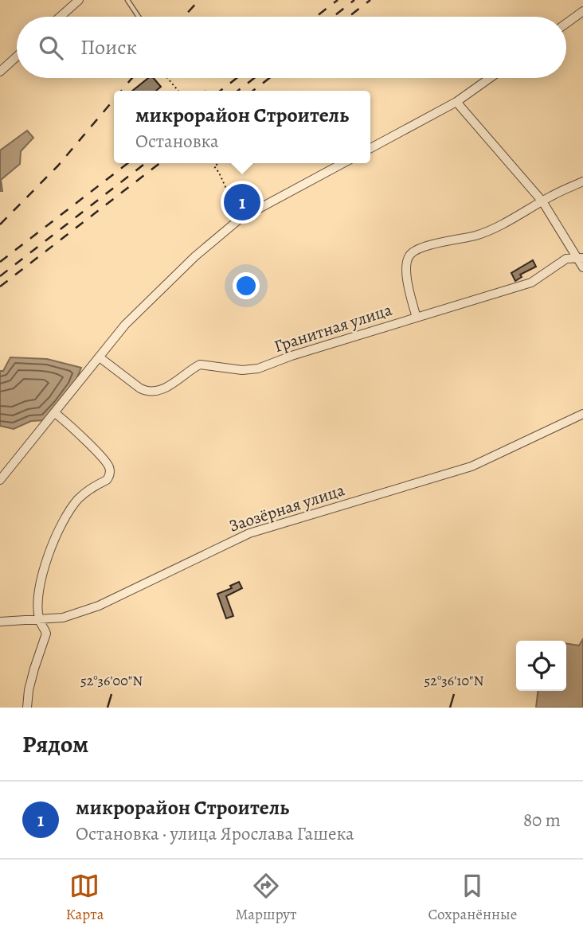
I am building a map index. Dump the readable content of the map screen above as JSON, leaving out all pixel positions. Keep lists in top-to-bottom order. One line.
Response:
{"streets":{"street":["Гранитная улица","Заозёрная улица"]},"page":{"search":"Поиск","popup":["микрорайон Строитель","Остановка"],"pins":"1","heading":"Рядом","list":[{"mark":"1","name":"микрорайон Строитель","note":"Остановка · улица Ярослава Гашека","value":"80 m"}],"nav":["Карта","Маршрут","Сохранённые"]},"coordinates":["52°36'00\"N","52°36'10\"N"]}
